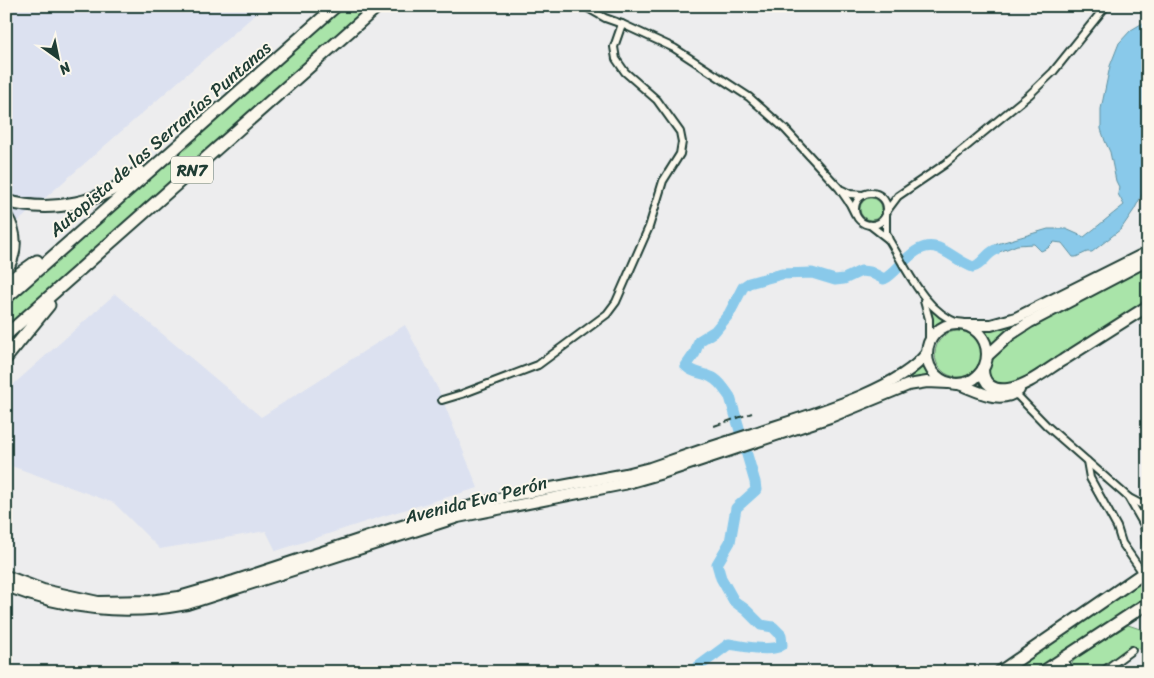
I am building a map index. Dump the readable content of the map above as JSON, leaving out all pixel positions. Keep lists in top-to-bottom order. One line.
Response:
{"streets":{"highway":["Autopista de las Serranías Puntanas","RN7"],"main road":["Avenida Eva Perón"]},"north":"bottom right"}
